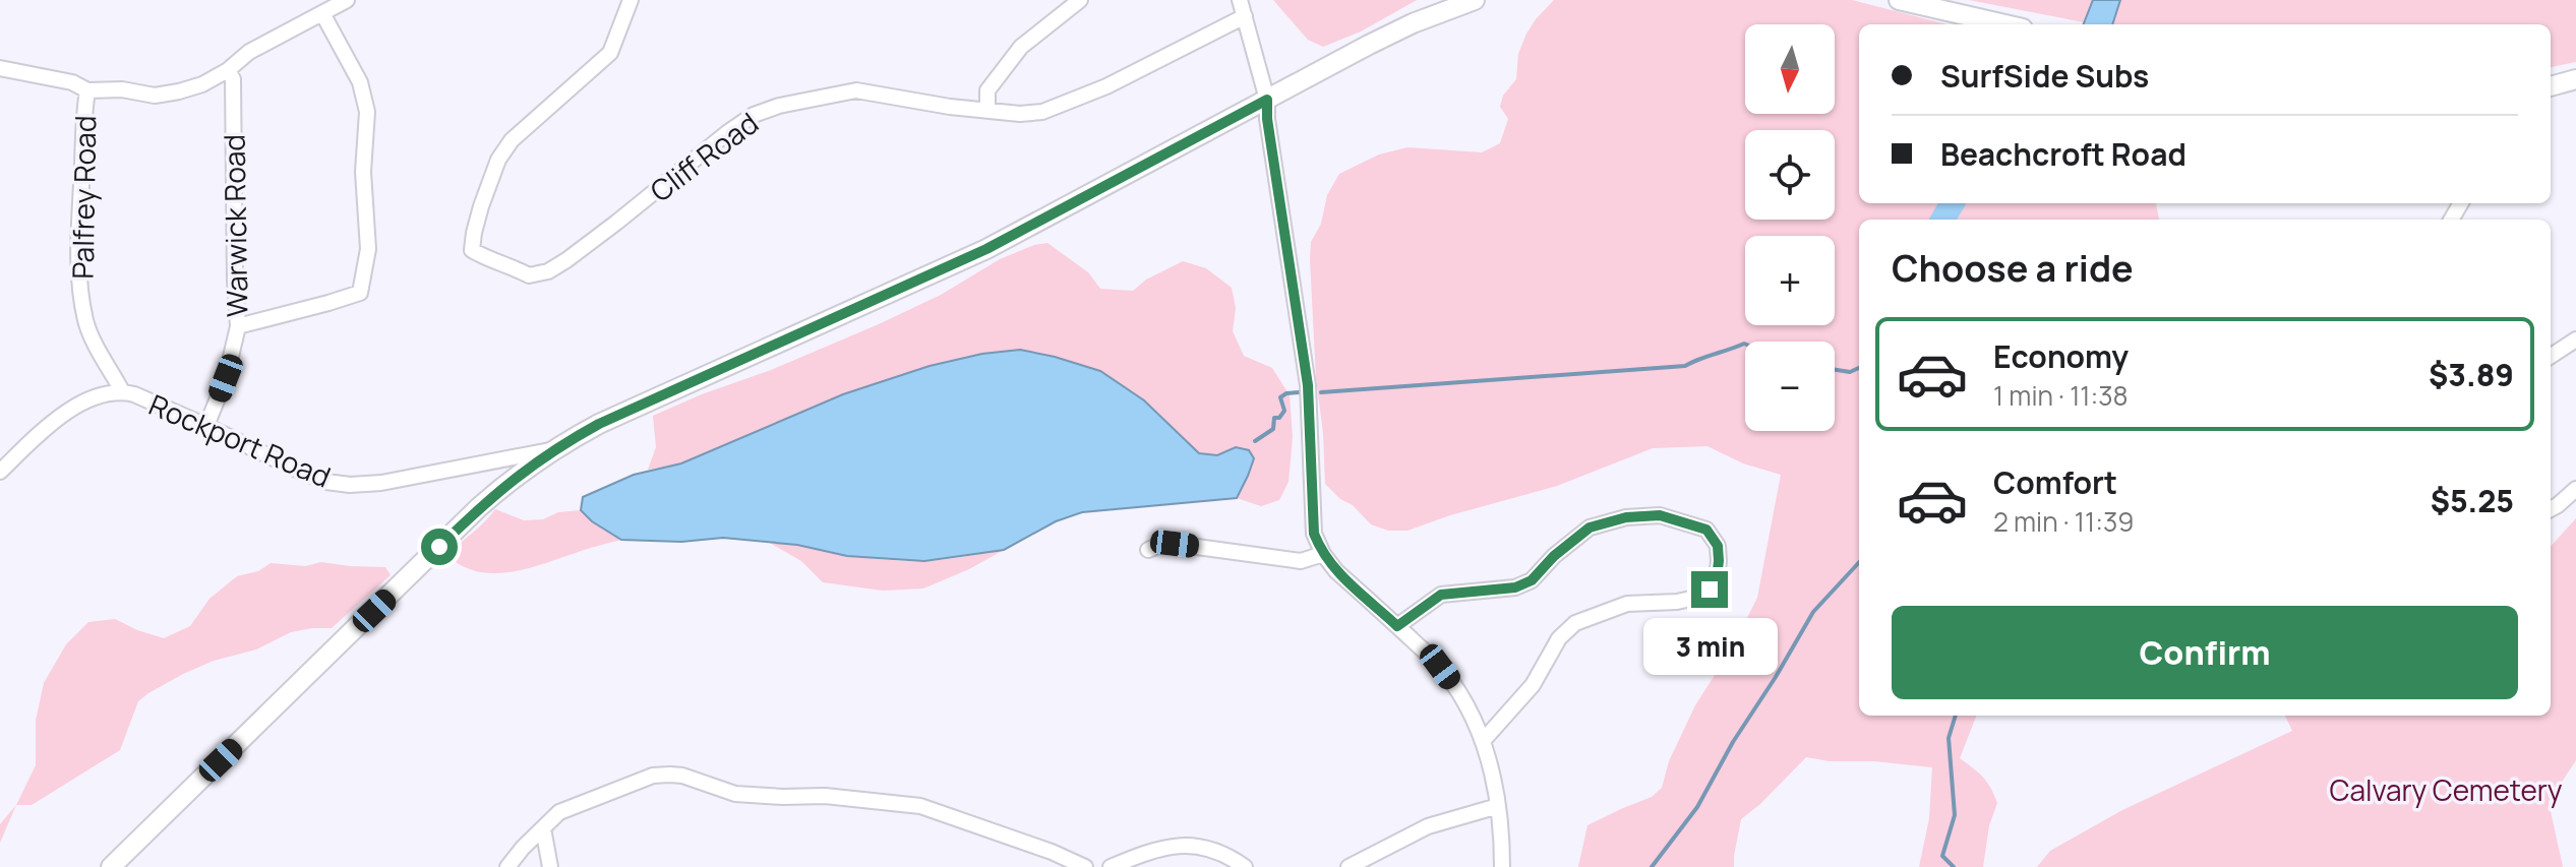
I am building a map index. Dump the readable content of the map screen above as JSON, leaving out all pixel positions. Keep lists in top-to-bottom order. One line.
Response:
{"streets":{"street":["Cliff Road","Palfrey Road","Warwick Road","Rockport Road"]},"crossings":[["Palfrey Road","Rockport Road"],["Warwick Road","Rockport Road"]],"parks":["Calvary Cemetery"],"north":"bottom","page":{"map_buttons":["+","−"],"banner":["SurfSide Subs","Beachcroft Road"],"heading":"Choose a ride","list":[{"name":"Economy","note":"1 min · 11:38","value":"$3.89"},{"name":"Comfort","note":"2 min · 11:39","value":"$5.25"}],"buttons":"Confirm","bubble":"3 min"}}
